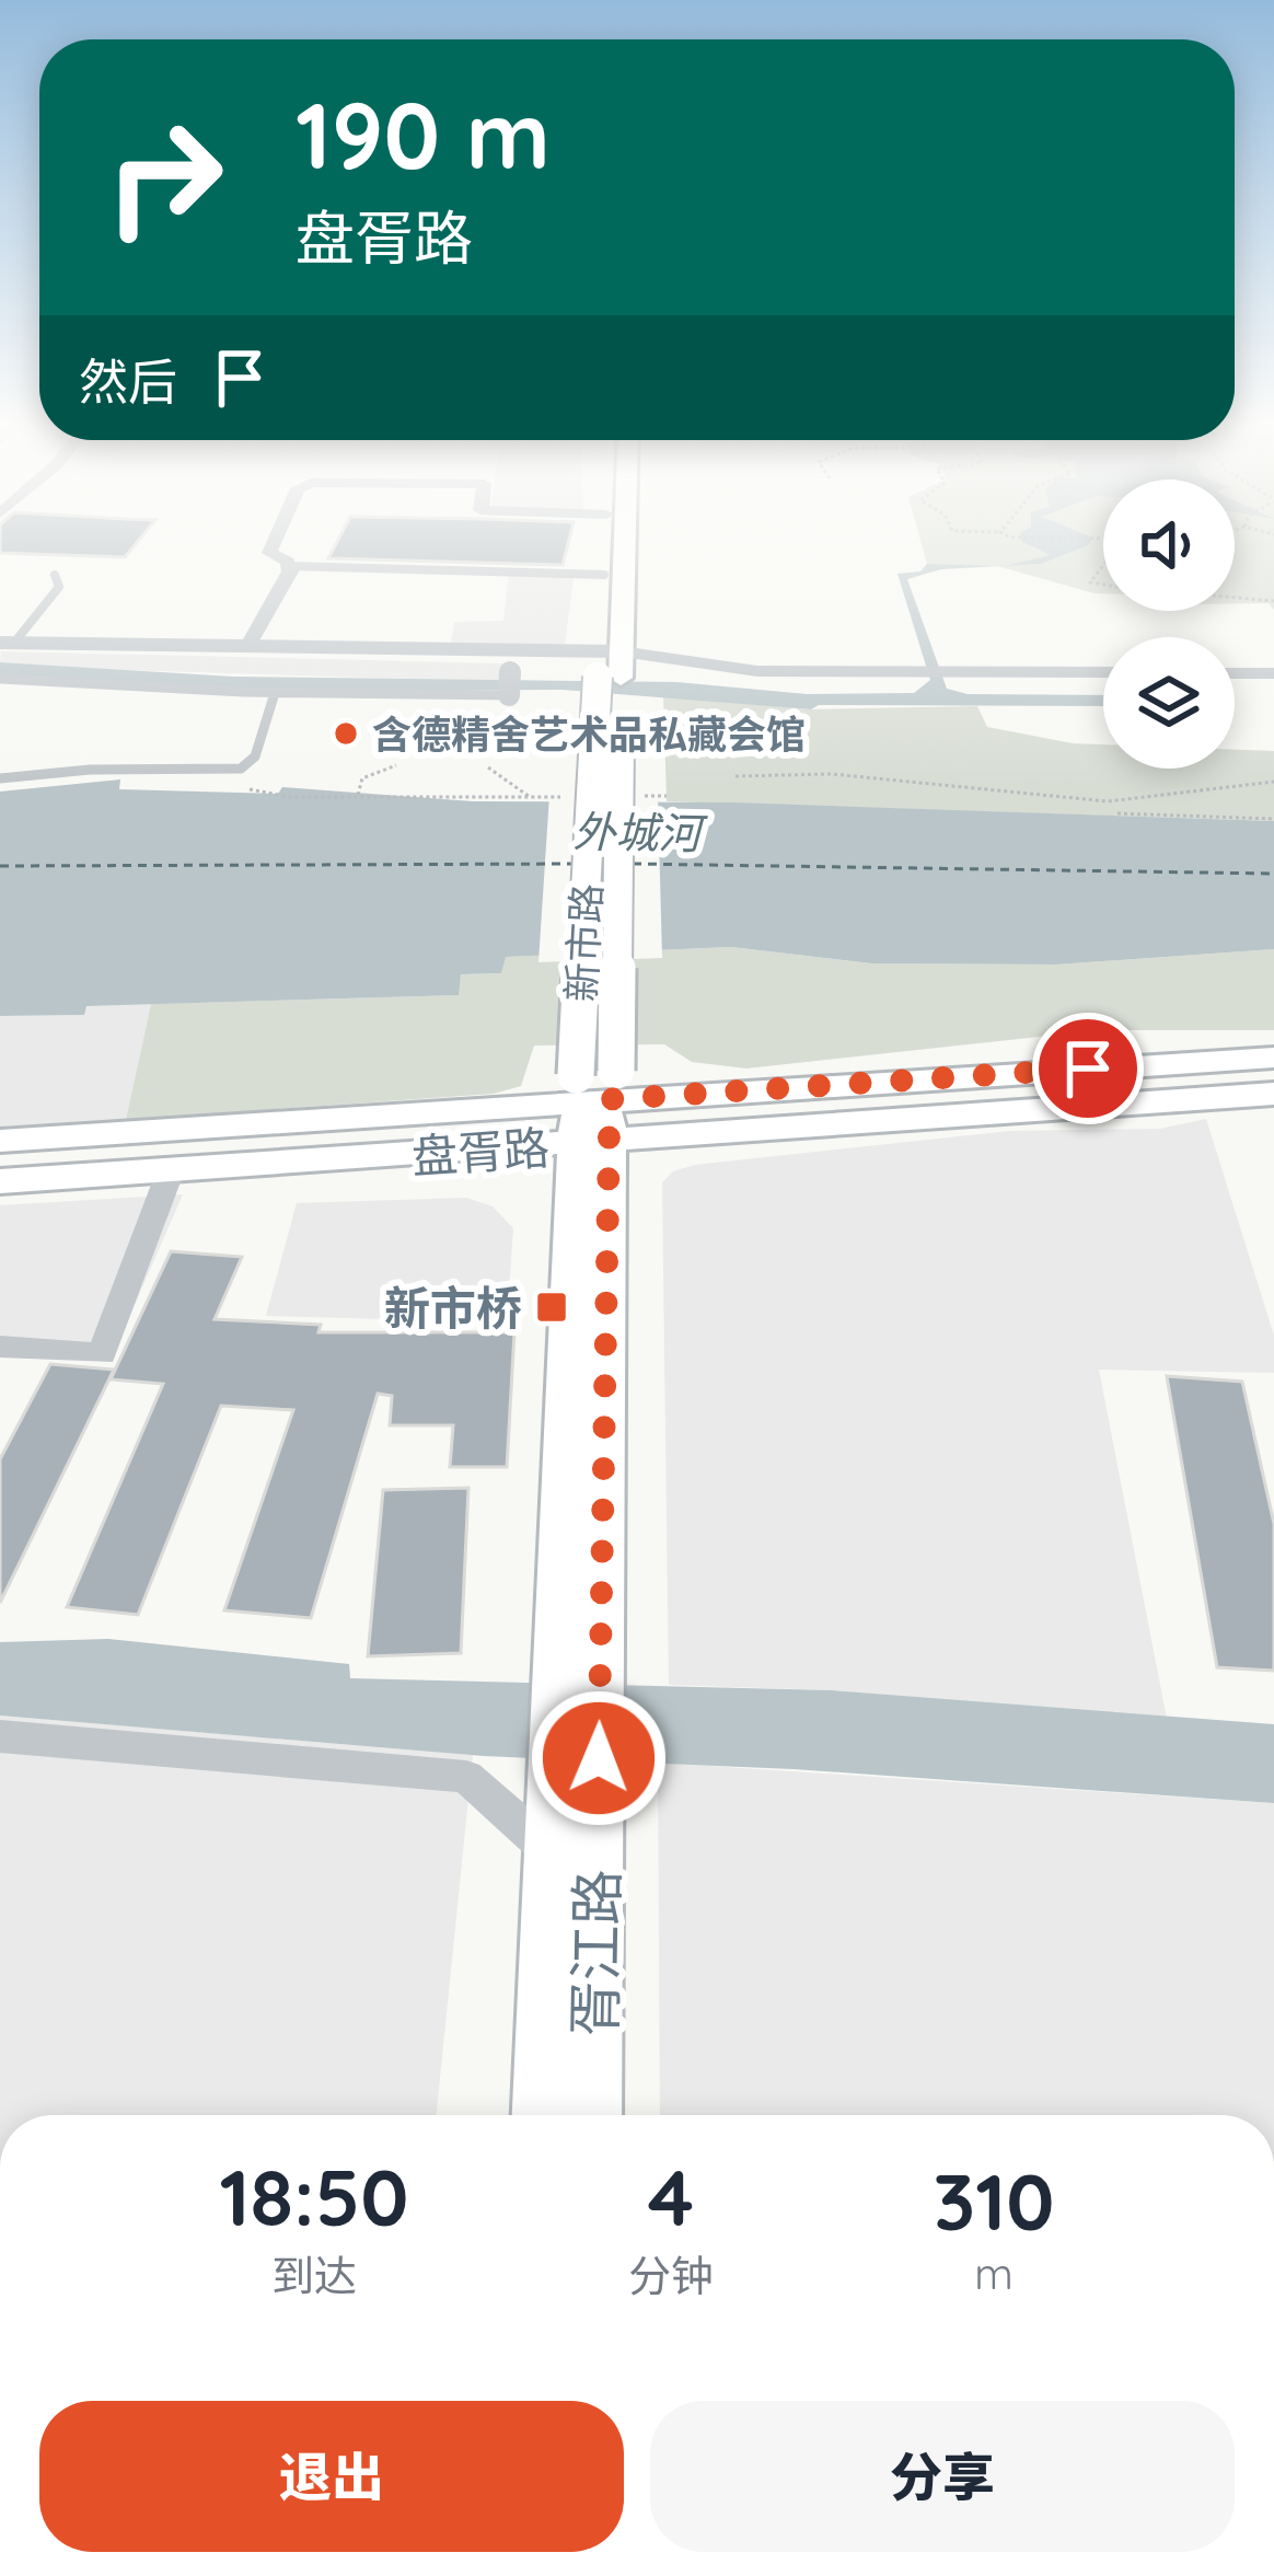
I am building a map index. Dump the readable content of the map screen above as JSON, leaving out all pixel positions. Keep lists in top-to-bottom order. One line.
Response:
{"streets":{"main road":["新市路","盘胥路","胥江路"]},"crossings":[["新市路","盘胥路"],["新市路","胥江路"],["盘胥路","胥江路"]],"water":["外城河"],"places":{"other":["含德精舍艺术品私藏会馆"],"transit":["新市桥"]},"page":{"turn":["190 m","盘胥路"],"then":"然后","eta":["18:50","到达","4","分钟","310","m"],"buttons":["退出","分享"]}}
